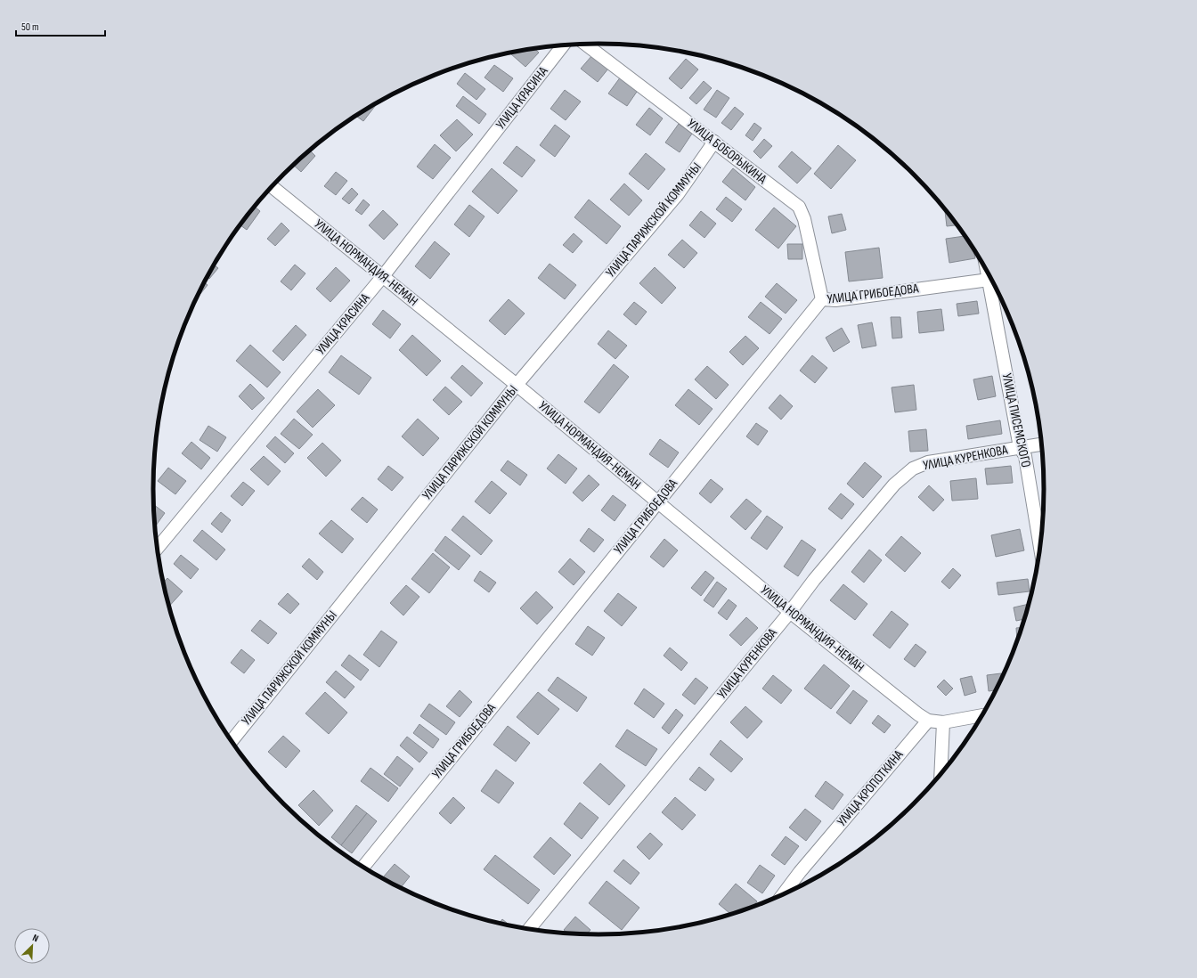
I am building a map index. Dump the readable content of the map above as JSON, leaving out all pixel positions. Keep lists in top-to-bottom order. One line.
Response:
{"streets":{"street":["УЛИЦА КРАСИНА","УЛИЦА БОБОРЫКИНА","УЛИЦА ПАРИЖСКОЙ КОММУНЫ","УЛИЦА НОРМАНДИЯ-НЕМАН","УЛИЦА ГРИБОЕДОВА","УЛИЦА ПИСЕМСКОГО","УЛИЦА КУРЕНКОВА","УЛИЦА КРОПОТКИНА"]},"crossings":[["УЛИЦА КРАСИНА","УЛИЦА НОРМАНДИЯ-НЕМАН"],["УЛИЦА БОБОРЫКИНА","УЛИЦА ПАРИЖСКОЙ КОММУНЫ"],["УЛИЦА БОБОРЫКИНА","УЛИЦА ГРИБОЕДОВА"],["УЛИЦА ПАРИЖСКОЙ КОММУНЫ","УЛИЦА НОРМАНДИЯ-НЕМАН"],["УЛИЦА НОРМАНДИЯ-НЕМАН","УЛИЦА ГРИБОЕДОВА"],["УЛИЦА НОРМАНДИЯ-НЕМАН","УЛИЦА КУРЕНКОВА"],["УЛИЦА НОРМАНДИЯ-НЕМАН","УЛИЦА КРОПОТКИНА"],["УЛИЦА ПИСЕМСКОГО","УЛИЦА КУРЕНКОВА"]],"scale_bar":"50 m","north":"top right"}
